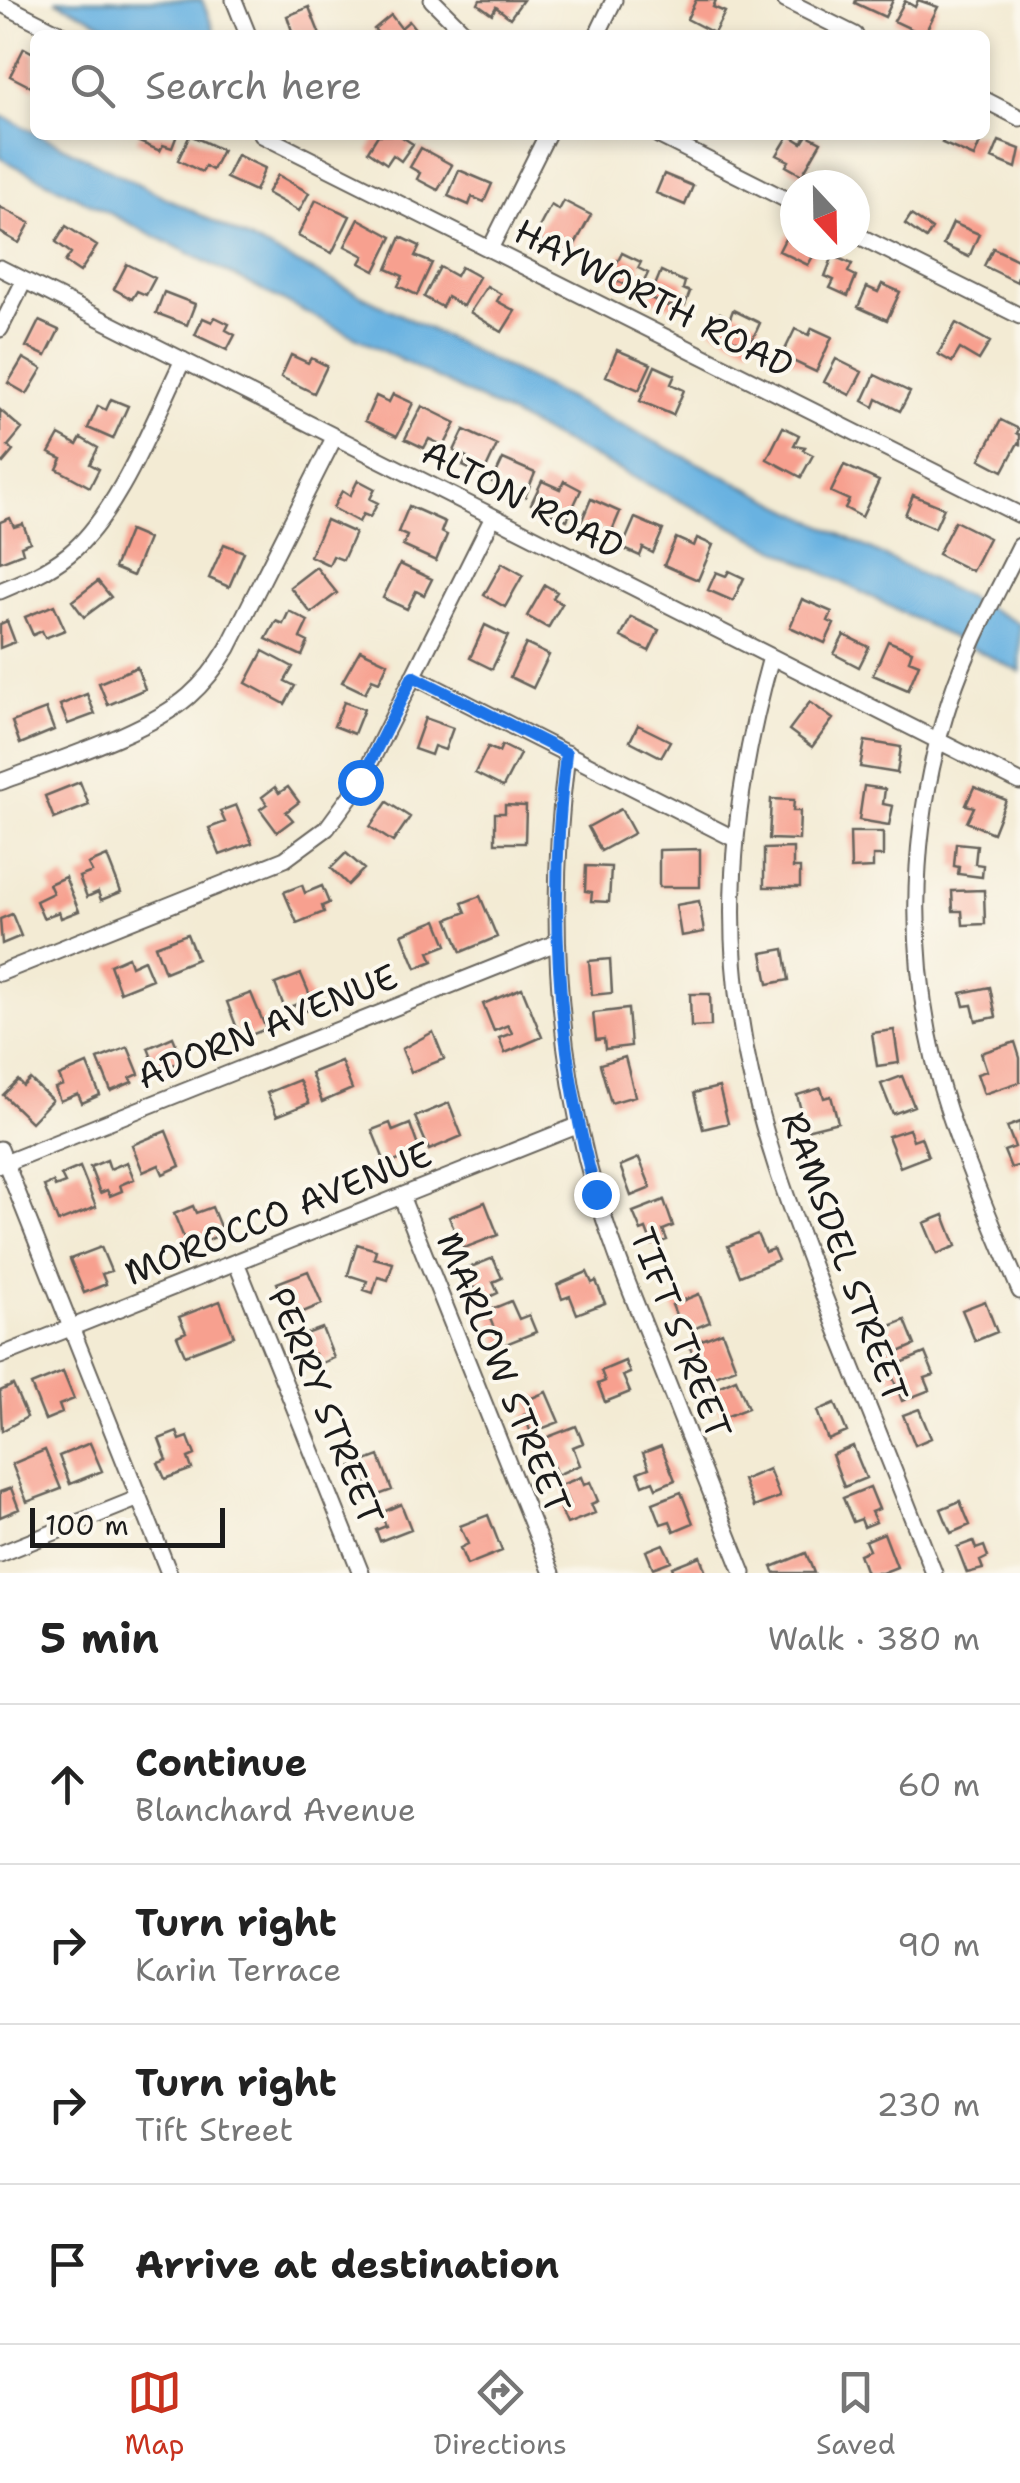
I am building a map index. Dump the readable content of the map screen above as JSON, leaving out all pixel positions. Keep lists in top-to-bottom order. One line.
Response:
{"streets":{"street":["HAYWORTH ROAD","ALTON ROAD","ADORN AVENUE","MOROCCO AVENUE","RAMSDEL STREET","TIFT STREET","MARLOW STREET","PERRY STREET"]},"crossings":[["ALTON ROAD","RAMSDEL STREET"],["ADORN AVENUE","TIFT STREET"],["MOROCCO AVENUE","TIFT STREET"],["MOROCCO AVENUE","MARLOW STREET"],["MOROCCO AVENUE","PERRY STREET"]],"scale_bar":"100 m","north":"bottom","page":{"search":"Search here","scale":"100 m","heading":["5 min","Walk · 380 m"],"list":[["Continue","Blanchard Avenue","60 m"],["Turn right","Karin Terrace","90 m"],["Turn right","Tift Street","230 m"],"Arrive at destination"],"nav":["Map","Directions","Saved"]}}
